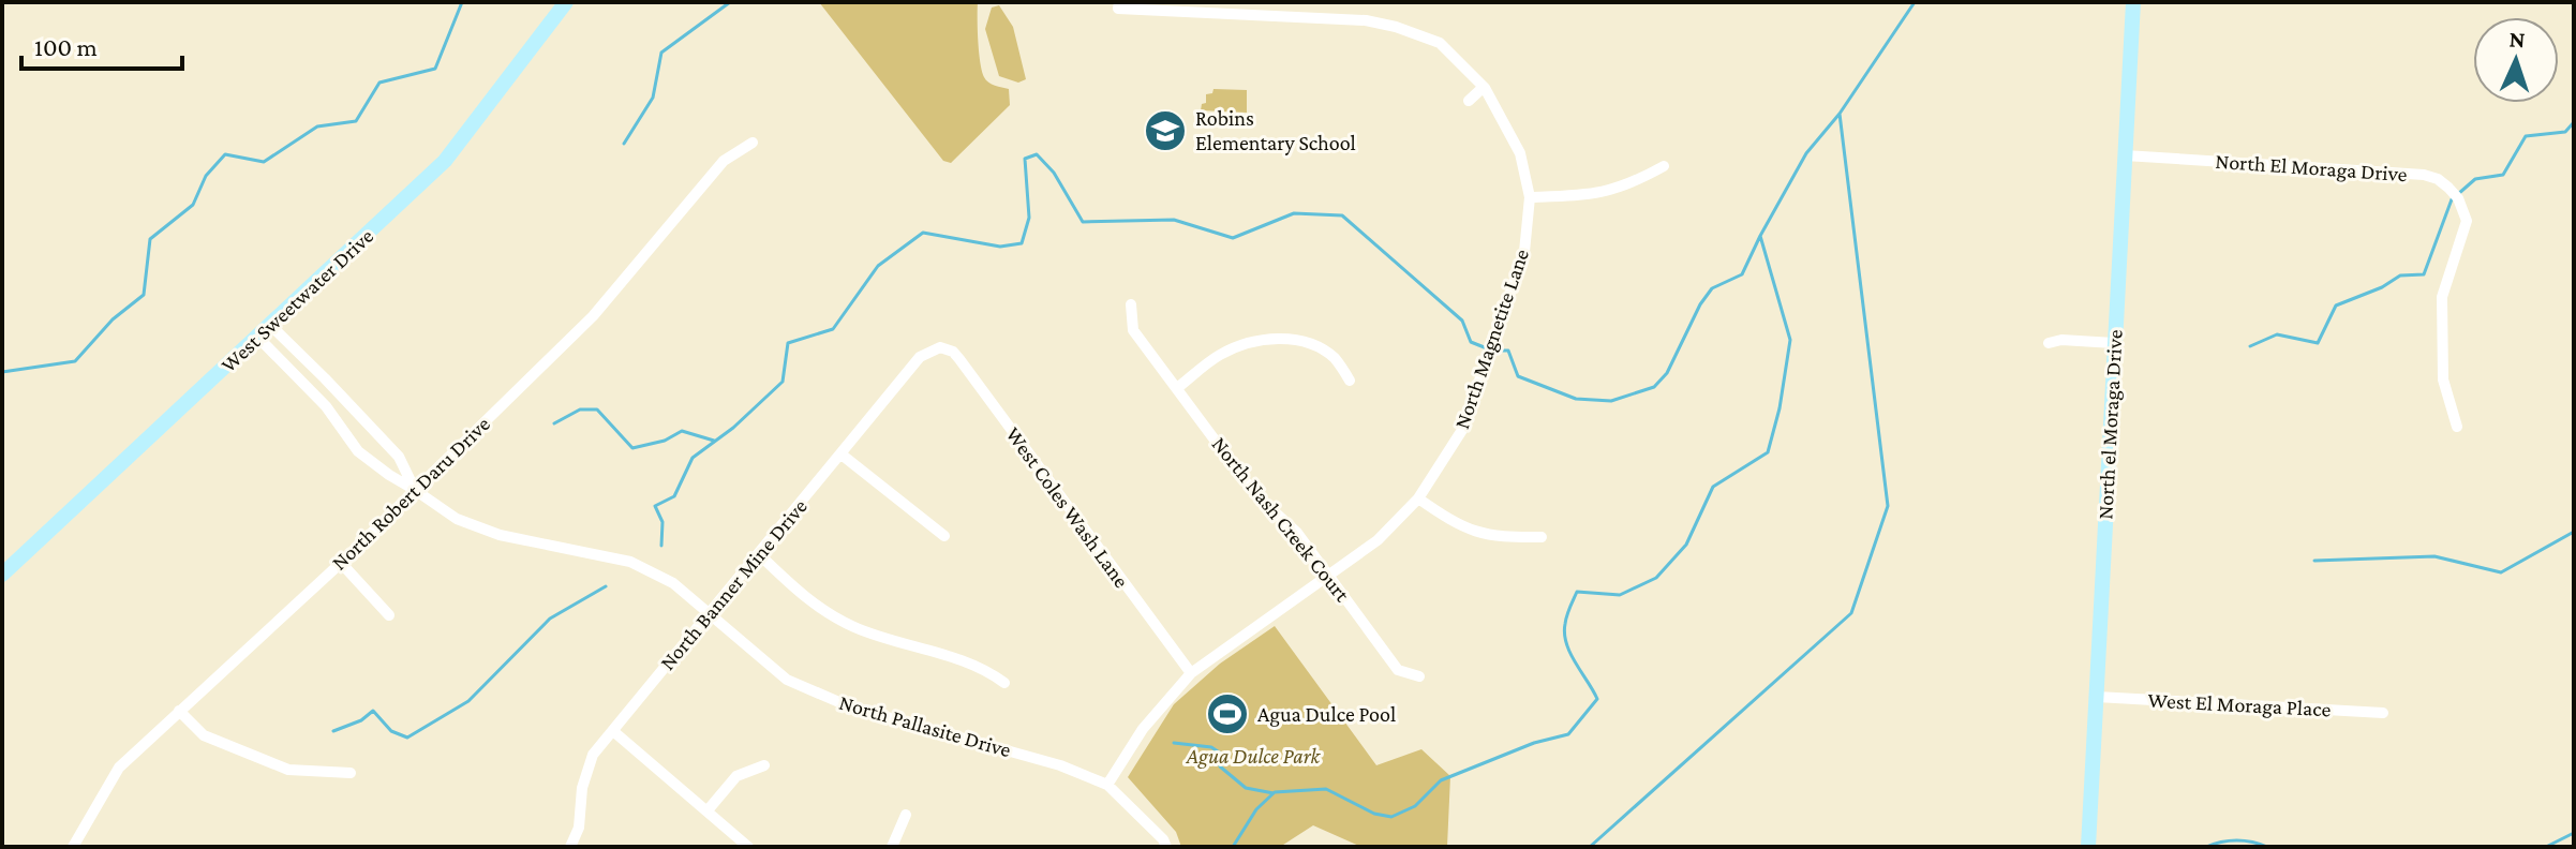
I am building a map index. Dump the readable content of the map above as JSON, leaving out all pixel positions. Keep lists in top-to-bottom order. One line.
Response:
{"streets":{"street":["North El Moraga Drive","West Sweetwater Drive","North Magnetite Lane","North el Moraga Drive","North Robert Daru Drive","West Coles Wash Lane","North Nash Creek Court","North Banner Mine Drive","West El Moraga Place","North Pallasite Drive"]},"crossings":[["North El Moraga Drive","North el Moraga Drive"],["West Sweetwater Drive","North Pallasite Drive"],["North Magnetite Lane","West Coles Wash Lane"],["North Magnetite Lane","North Nash Creek Court"],["North Magnetite Lane","North Pallasite Drive"],["North el Moraga Drive","West El Moraga Place"],["North Robert Daru Drive","North Pallasite Drive"],["West Coles Wash Lane","North Banner Mine Drive"],["North Banner Mine Drive","North Pallasite Drive"]],"parks":["Agua Dulce Park"],"places":{"school or university":["Robins Elementary School"],"sports":["Agua Dulce Pool"]},"scale_bar":"100 m","north":"top"}
